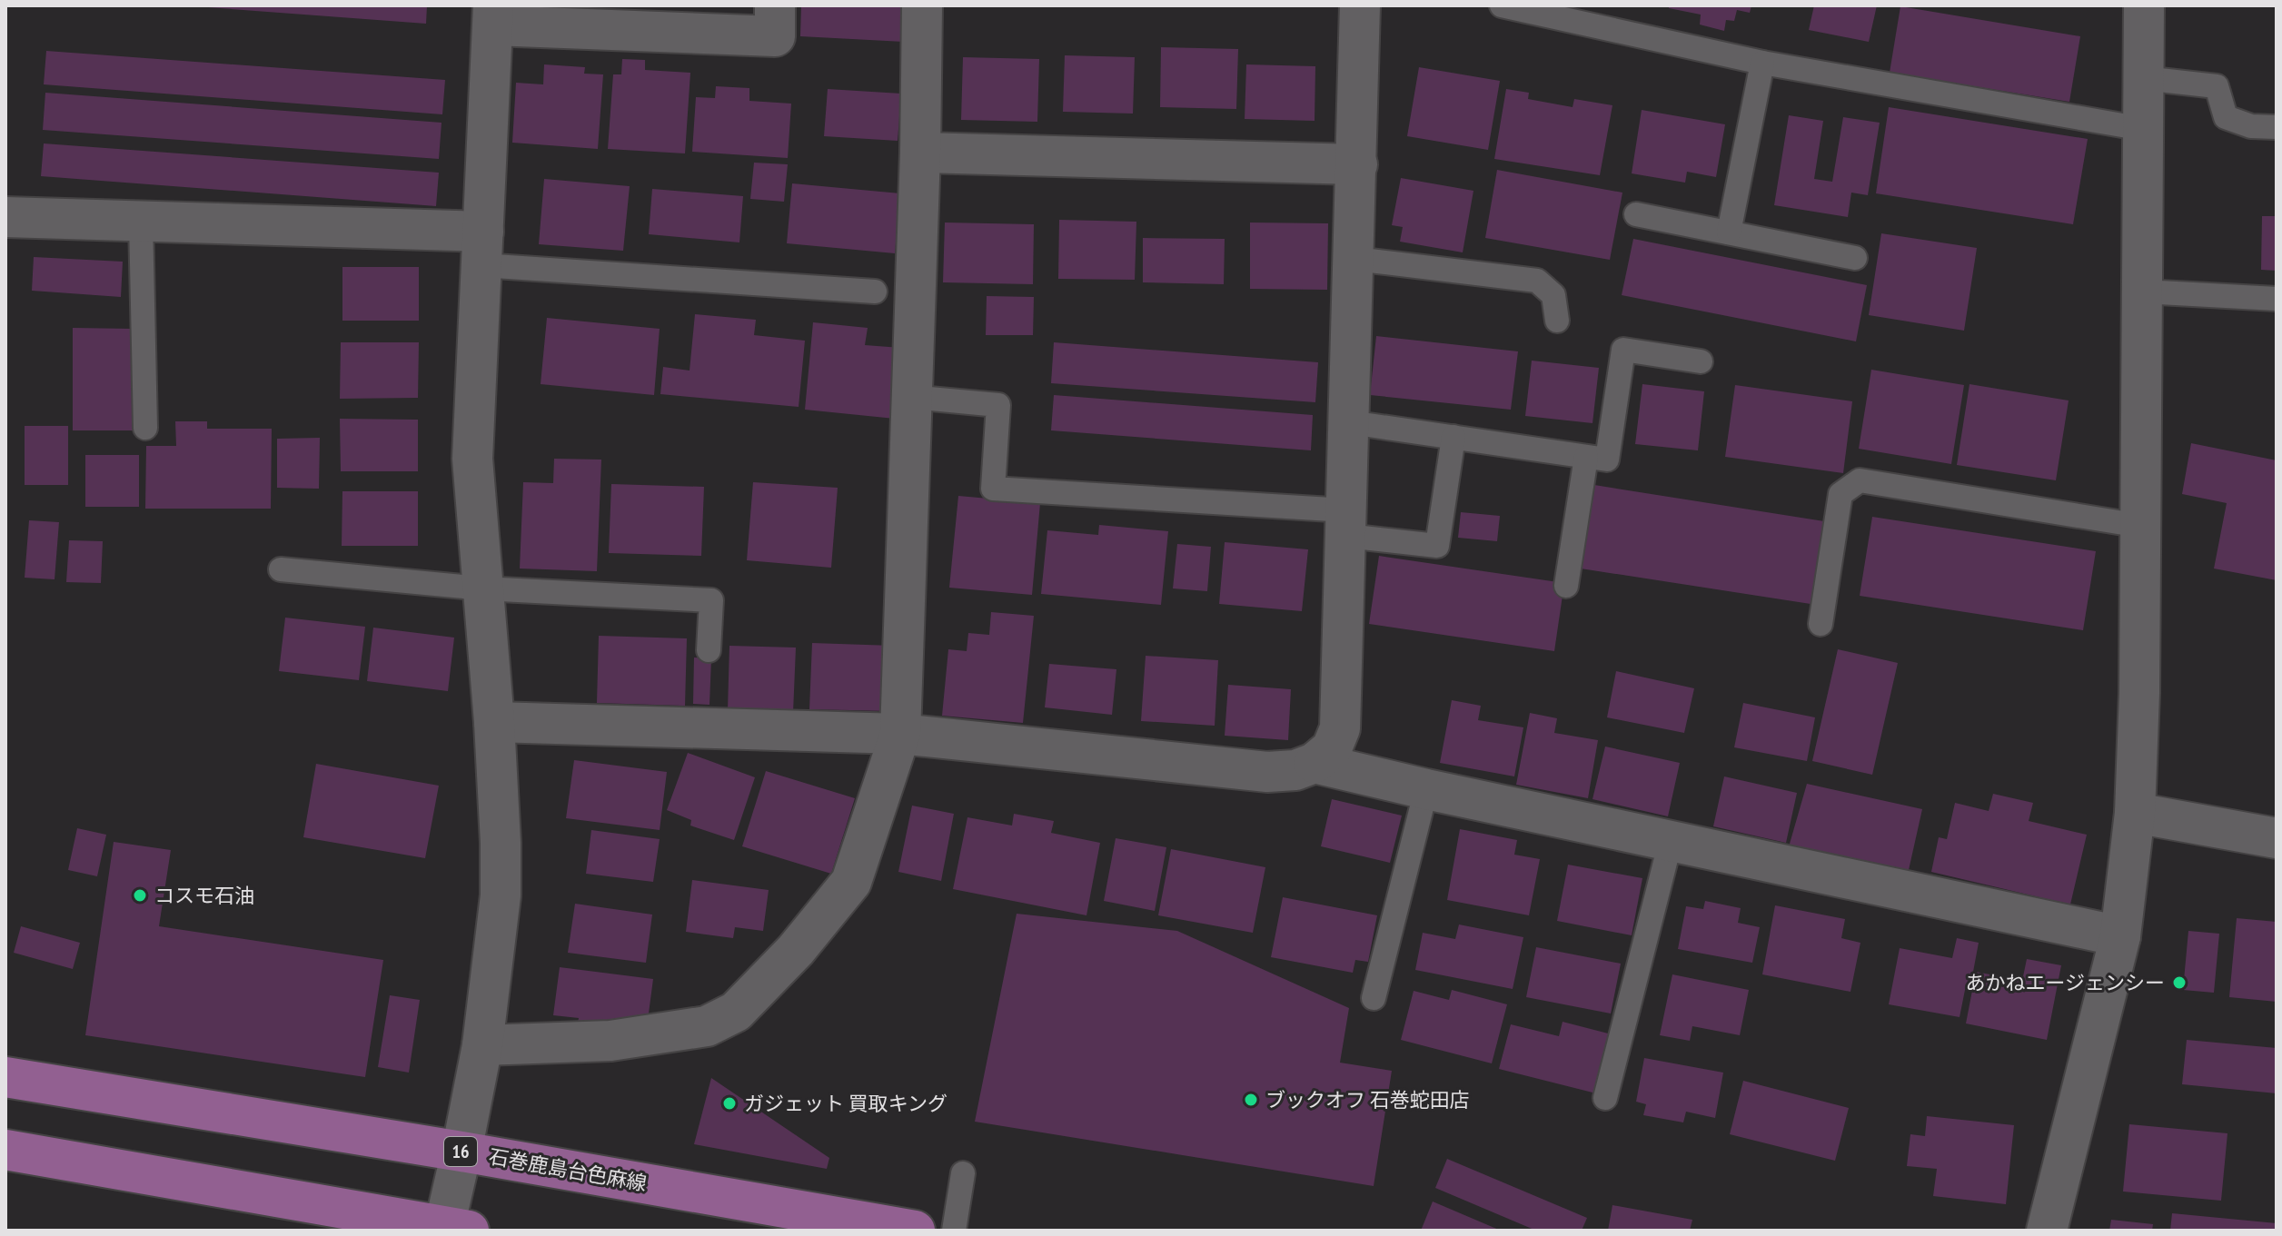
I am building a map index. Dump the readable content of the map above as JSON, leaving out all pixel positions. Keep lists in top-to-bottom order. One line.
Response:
{"streets":{"main road":["16","石巻鹿島台色麻線"]},"places":["コスモ石油","あかねエージェンシー","ブックオフ 石巻蛇田店","ガジェット 買取キング"]}
